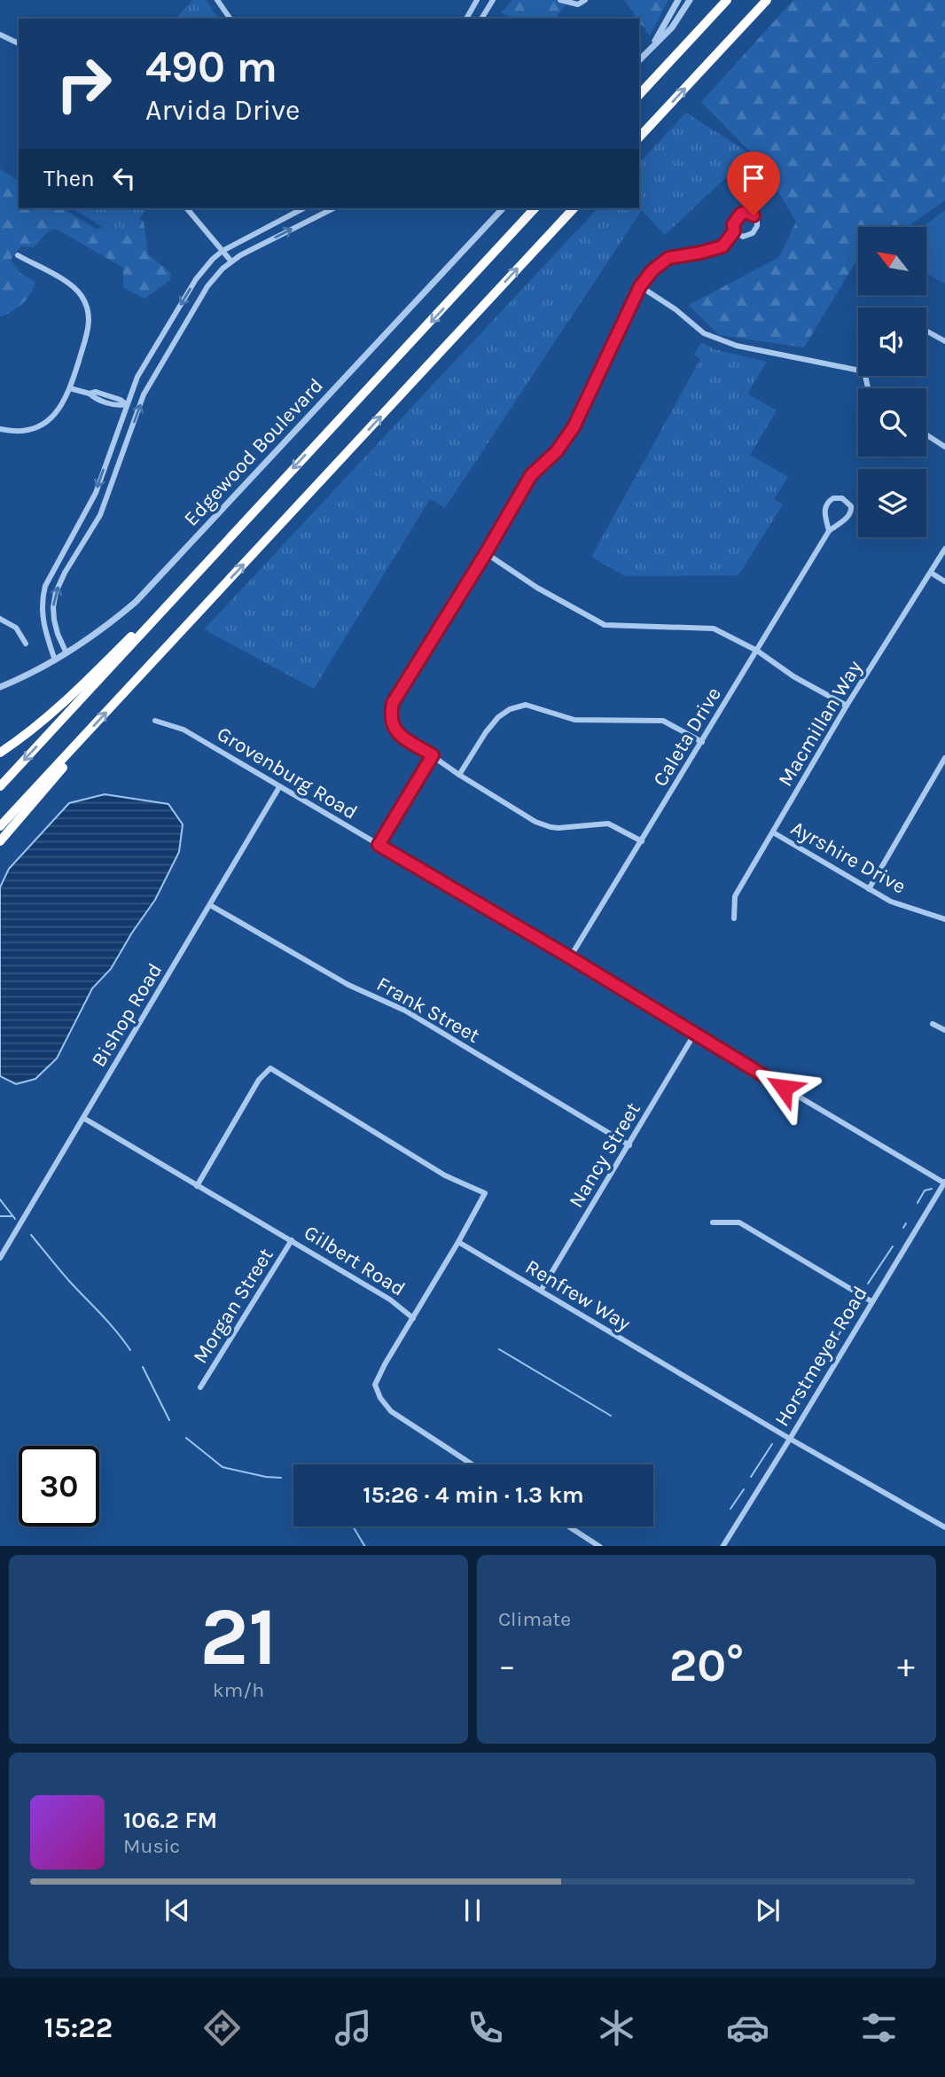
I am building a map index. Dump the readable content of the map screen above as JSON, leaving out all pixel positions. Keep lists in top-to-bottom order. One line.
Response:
{"streets":{"street":["Edgewood Boulevard","Macmillan Way","Caleta Drive","Grovenburg Road","Ayrshire Drive","Frank Street","Bishop Road","Nancy Street","Gilbert Road","Renfrew Way","Morgan Street","Horstmeyer Road"]},"crossings":[["Macmillan Way","Ayrshire Drive"],["Caleta Drive","Grovenburg Road"],["Grovenburg Road","Bishop Road"],["Grovenburg Road","Nancy Street"],["Grovenburg Road","Horstmeyer Road"],["Frank Street","Bishop Road"],["Frank Street","Nancy Street"],["Bishop Road","Gilbert Road"],["Nancy Street","Renfrew Way"],["Gilbert Road","Morgan Street"],["Renfrew Way","Horstmeyer Road"]],"north":"top left","page":{"turn":["490 m","Arvida Drive"],"then":"Then","limit":"30","trip":"15:26 · 4 min · 1.3 km","tile":[["21","km/h"],"Climate"],"heat":["−","20°","+"],"song":["106.2 FM","Music"],"tabs":"15:22"}}
